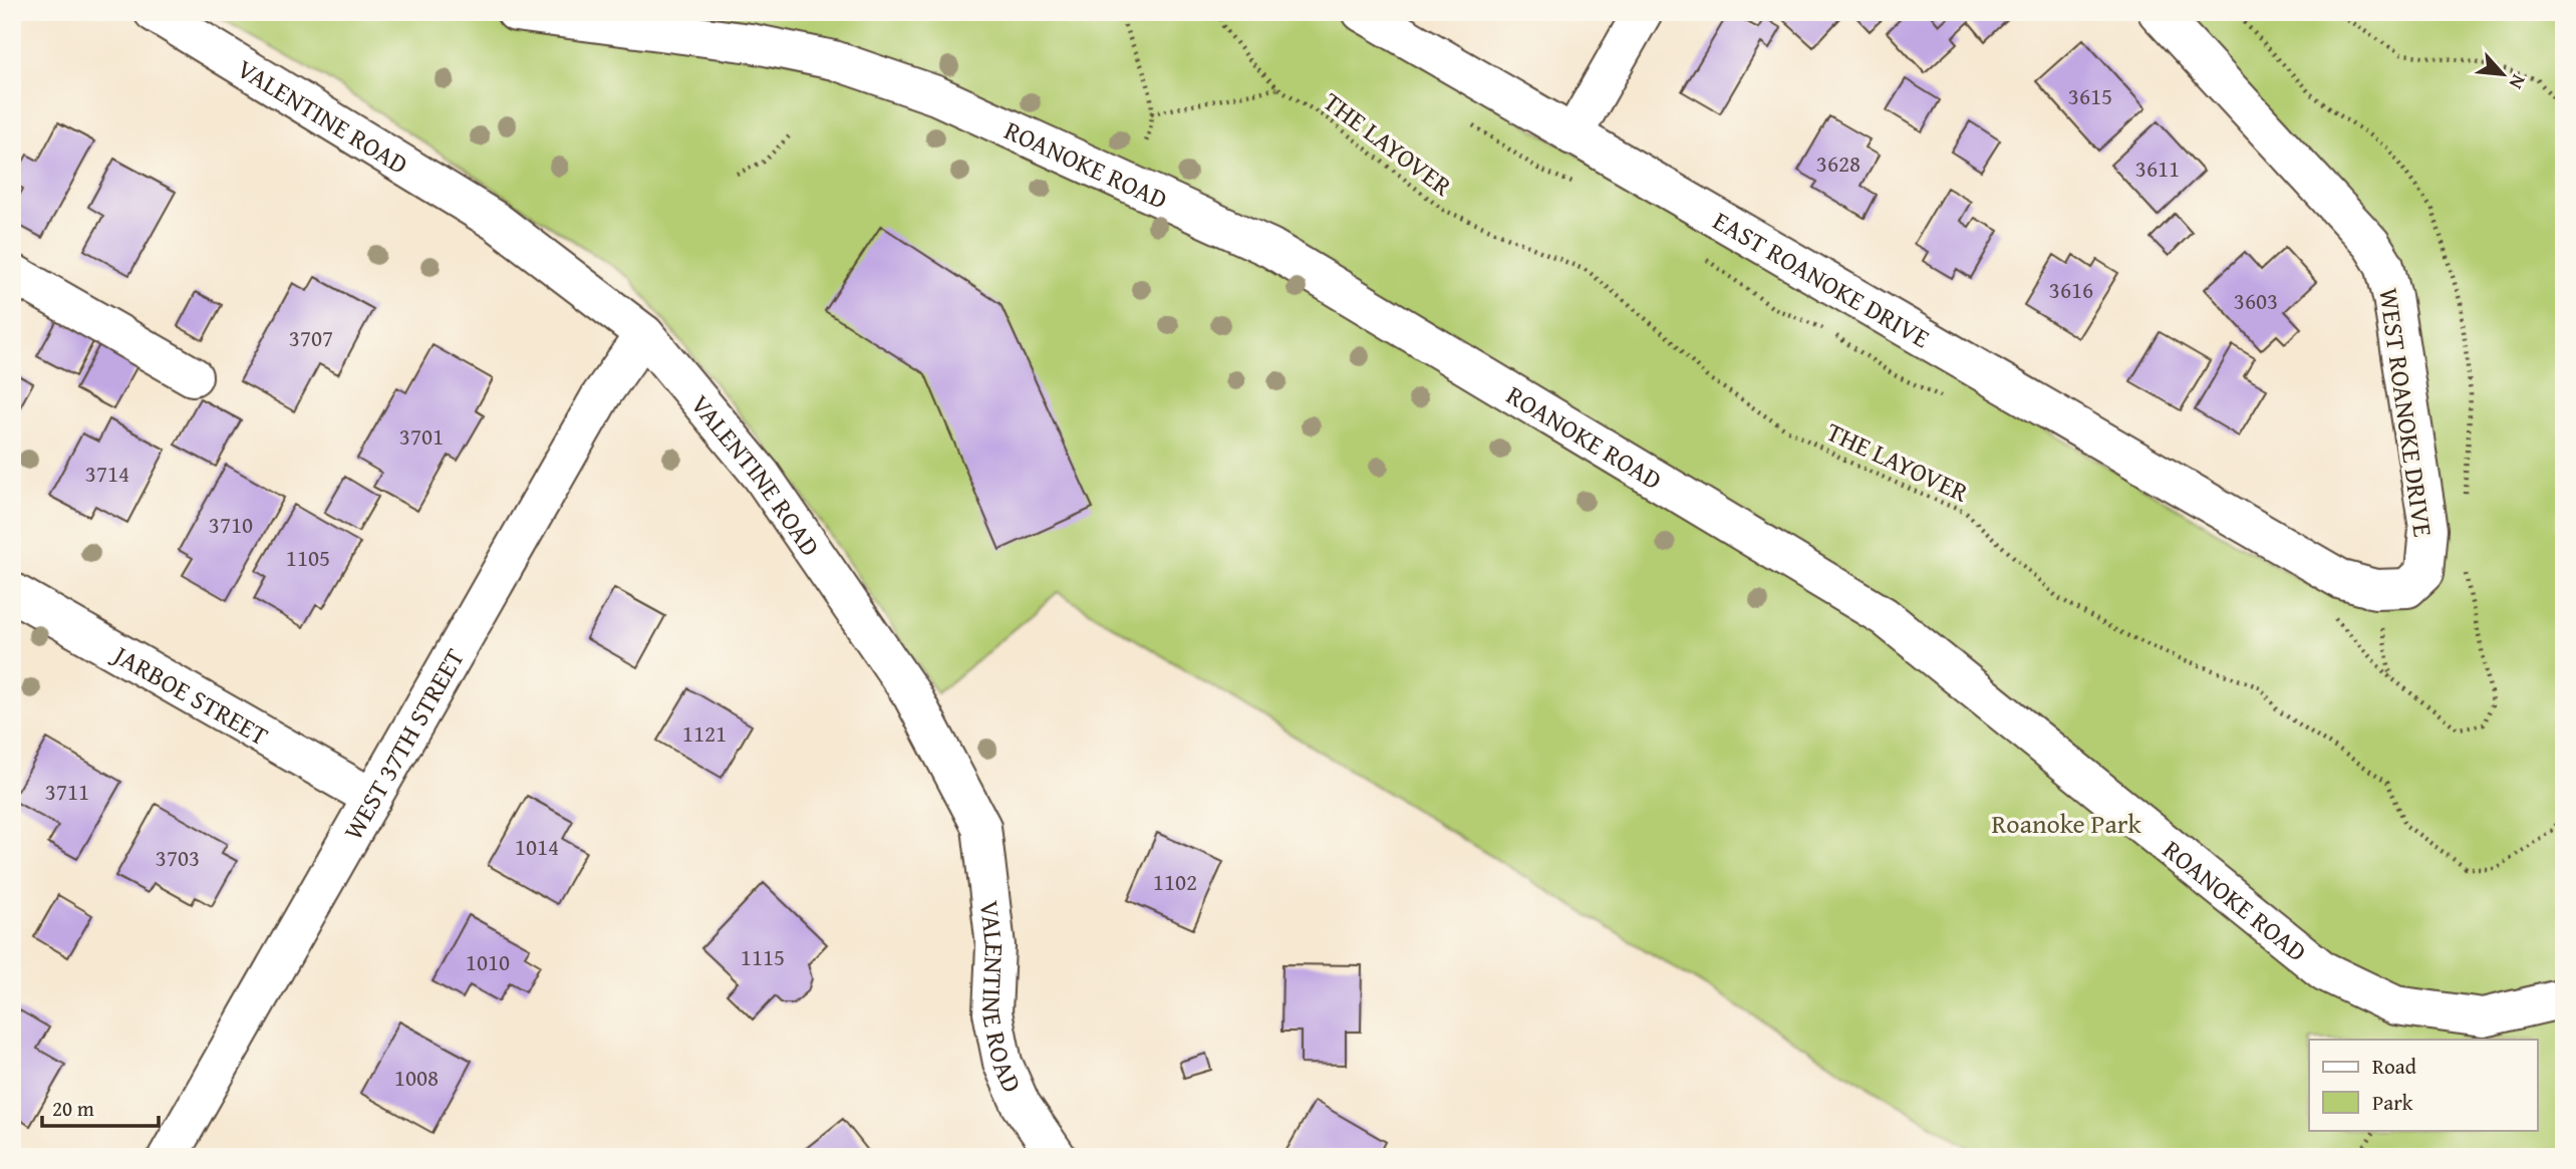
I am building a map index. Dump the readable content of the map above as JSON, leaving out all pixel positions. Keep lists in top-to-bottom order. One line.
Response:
{"streets":{"street":["VALENTINE ROAD","ROANOKE ROAD","EAST ROANOKE DRIVE","WEST ROANOKE DRIVE","JARBOE STREET","WEST 37TH STREET"],"path":["THE LAYOVER"]},"crossings":[["VALENTINE ROAD","WEST 37TH STREET"],["EAST ROANOKE DRIVE","WEST ROANOKE DRIVE"],["JARBOE STREET","WEST 37TH STREET"]],"parks":["Roanoke Park"],"house_numbers":["3615","3628","3611","3616","3603","3707","3701","3714","3710","1105","1121","3711","1014","3703","1102","1115","1010","1008"],"legend":["Road","Park"],"scale_bar":"20 m","north":"bottom right"}
